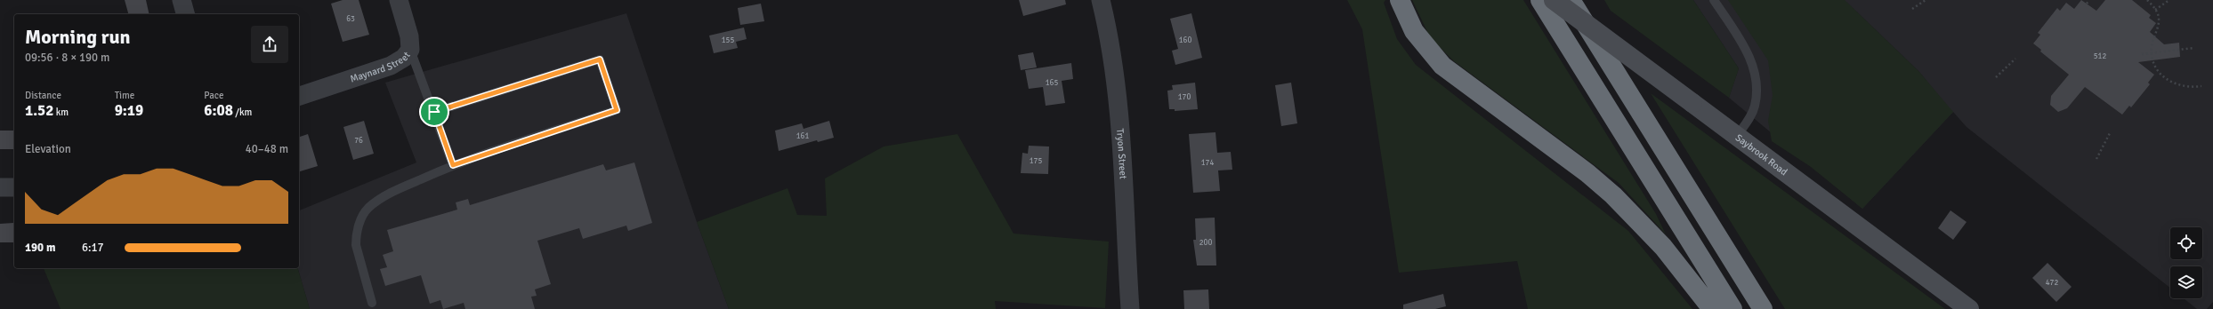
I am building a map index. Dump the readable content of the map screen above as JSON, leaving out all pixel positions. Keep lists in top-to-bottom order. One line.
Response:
{"streets":{"main road":["Saybrook Road"],"street":["Maynard Street","Tryon Street"]},"house_numbers":["63","155","160","512","165","170","161","76","175","174","200","472"],"page":{"heading":["Morning run","09:56 · 8 × 190 m"],"stats":[["Distance","1.52 km"],["Time","9:19"],["Pace","6:08 /km"]],"chart":["Elevation","40–48 m"],"list":[{"name":"190 m","note":"6:17"}]}}
